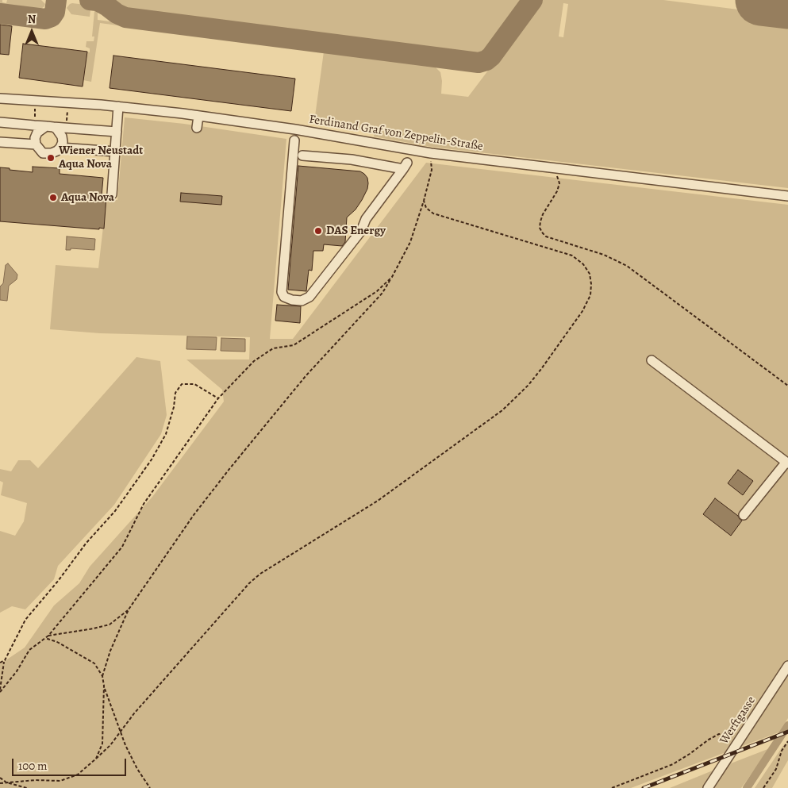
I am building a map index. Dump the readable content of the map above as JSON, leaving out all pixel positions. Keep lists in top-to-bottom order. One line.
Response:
{"streets":{"street":["Ferdinand Graf von Zeppelin-Straße","Werftgasse"]},"places":["Wiener Neustadt Aqua Nova","Aqua Nova","DAS Energy"],"scale_bar":"100 m","north":"top"}
